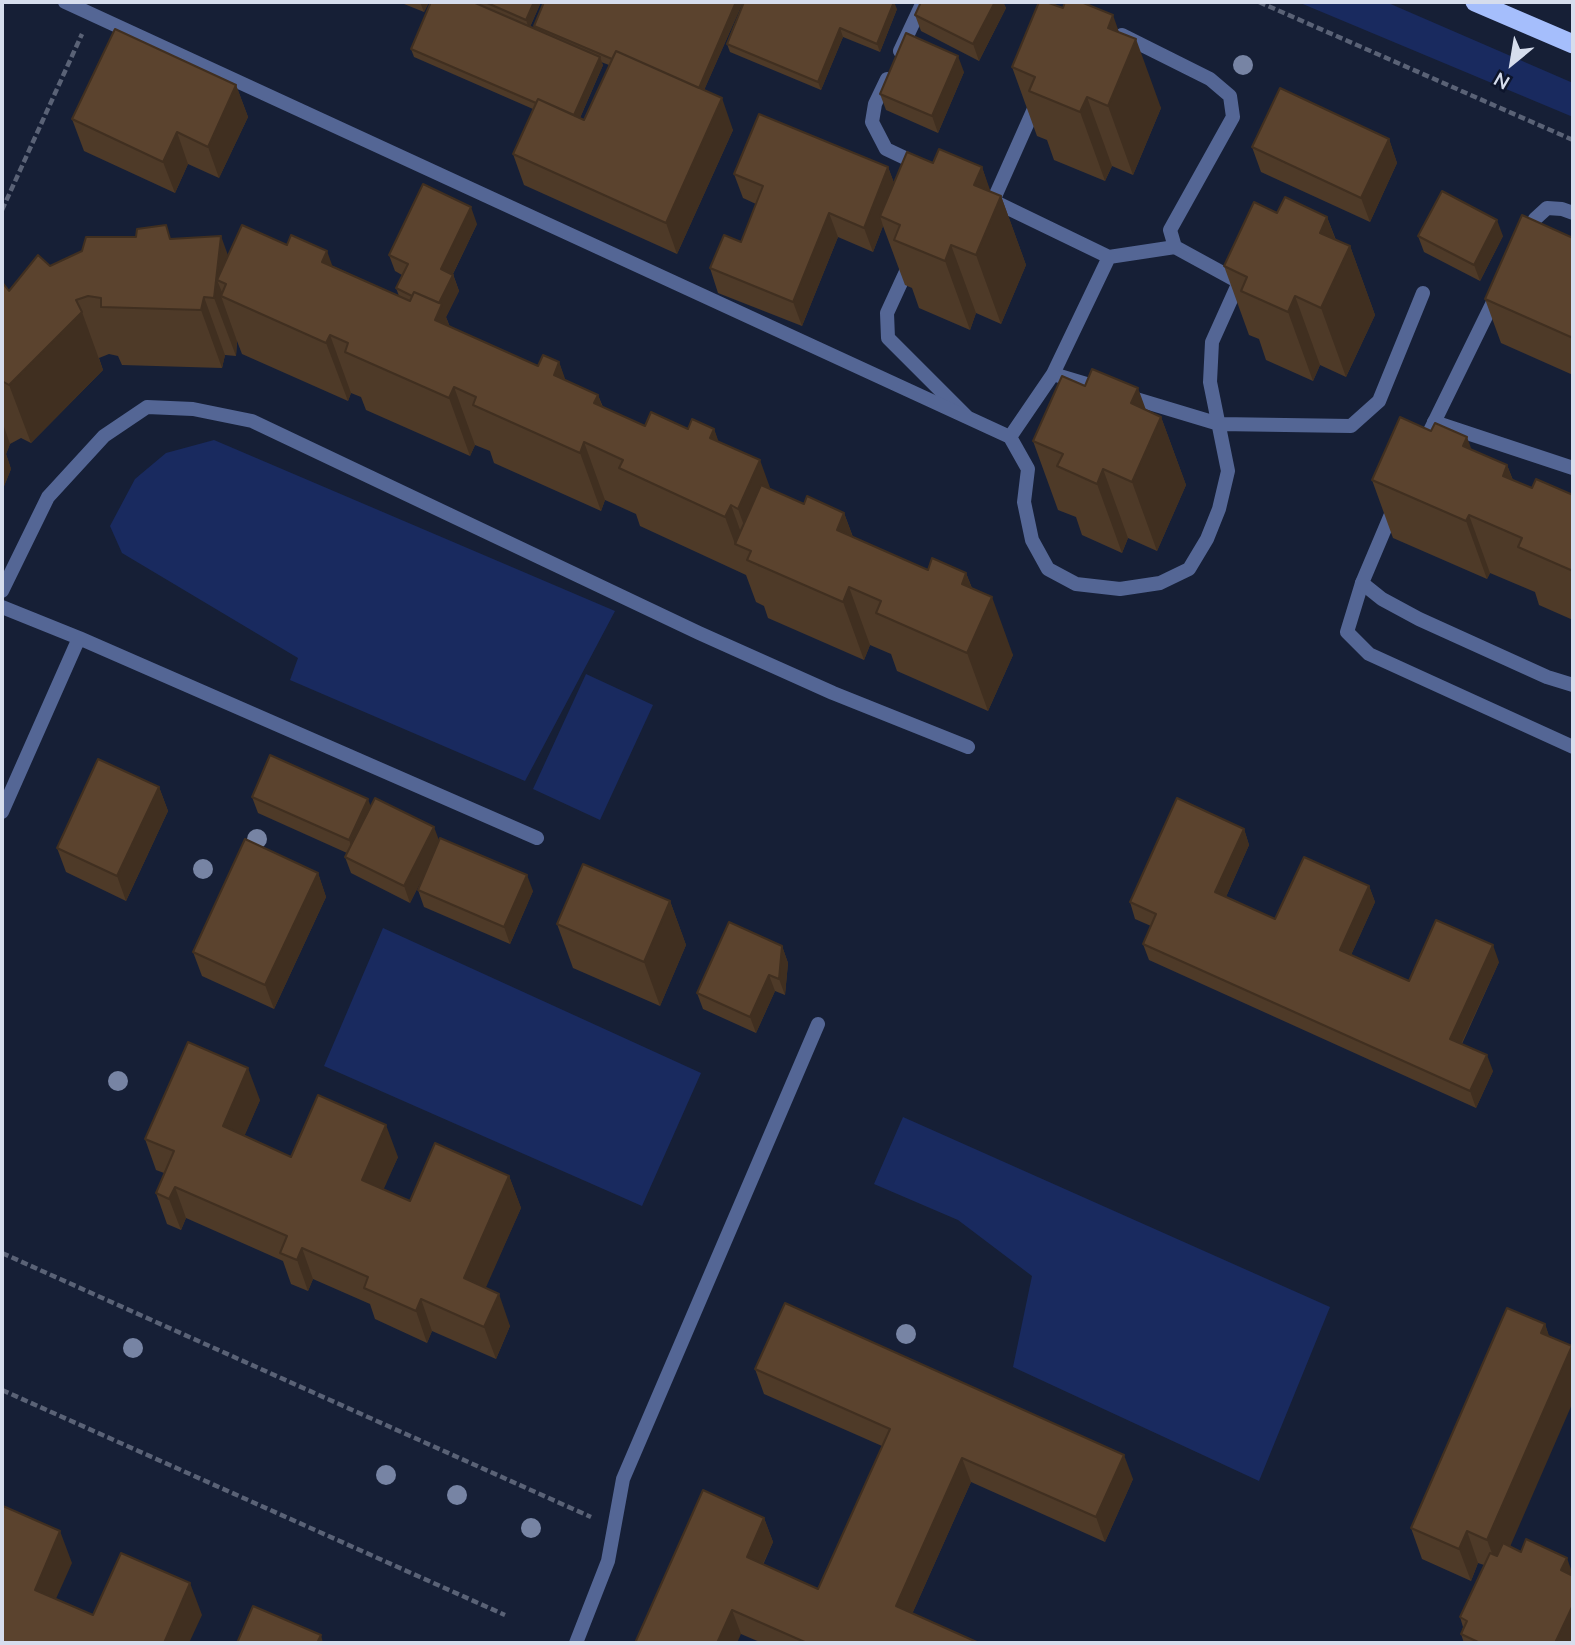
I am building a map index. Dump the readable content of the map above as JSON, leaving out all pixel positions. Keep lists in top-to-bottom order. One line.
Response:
{"north":"bottom left"}
